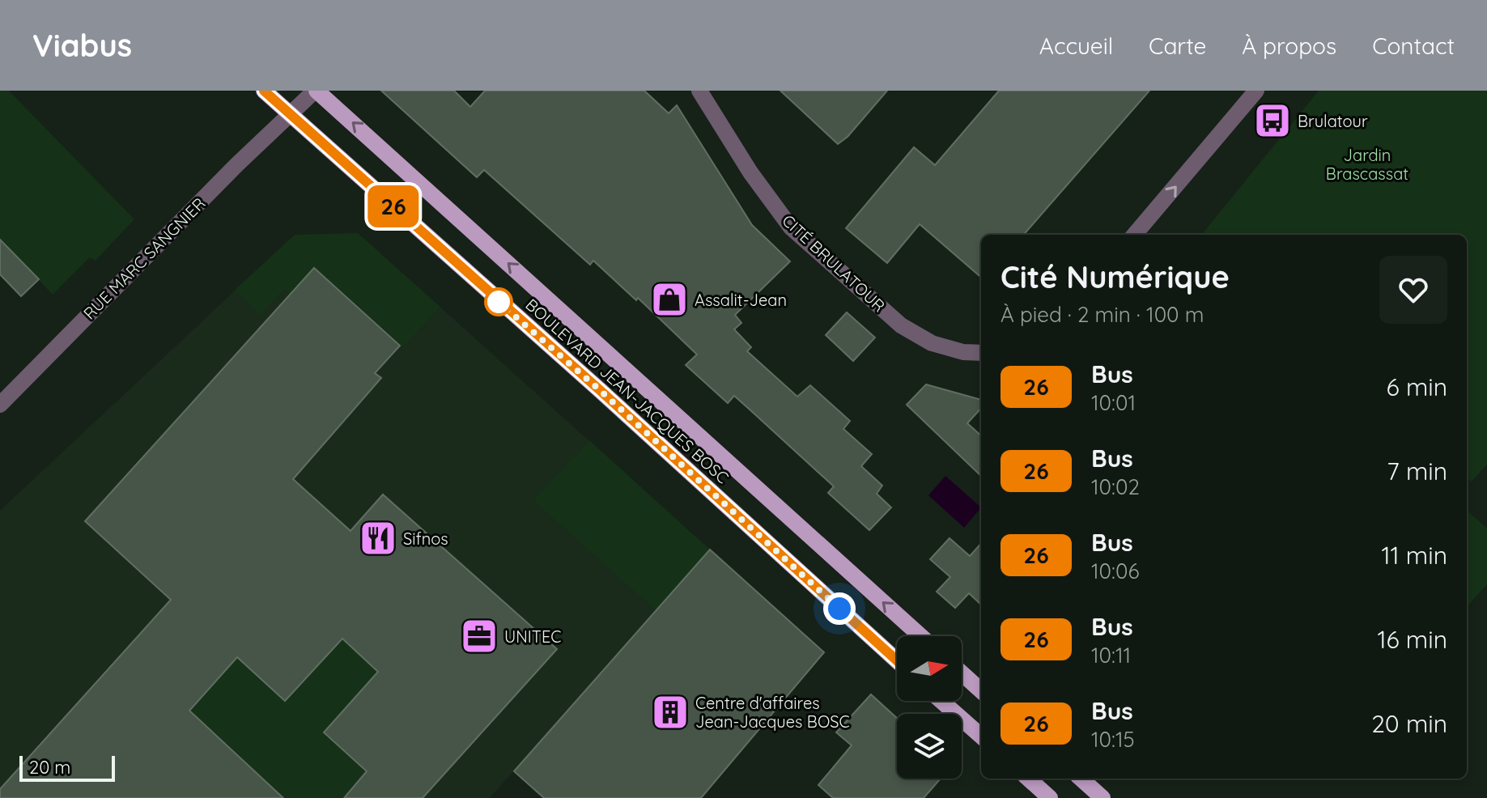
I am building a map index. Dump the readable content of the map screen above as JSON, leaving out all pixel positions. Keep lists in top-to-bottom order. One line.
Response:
{"streets":{"main road":["BOULEVARD JEAN-JACQUES BOSC"],"street":["RUE MARC SANGNIER","CITÉ BRULATOUR"]},"crossings":[["RUE MARC SANGNIER","BOULEVARD JEAN-JACQUES BOSC"]],"parks":["Jardin Brascassat"],"places":{"bus stop":["Brulatour"],"shop":["Assalit-Jean"],"restaurant":["Sifnos"],"office":["UNITEC"],"building":["Centre d'affaires Jean-Jacques BOSC"]},"lines":["bus line 26"],"scale_bar":"20 m","north":"right","page":{"header":"Viabus","nav":["Accueil","Carte","À propos","Contact"],"on_map":"26","heading":["Cité Numérique","À pied · 2 min · 100 m"],"list":[{"mark":"26","name":"Bus","note":"10:01","value":"6 min"},{"mark":"26","name":"Bus","note":"10:02","value":"7 min"},{"mark":"26","name":"Bus","note":"10:06","value":"11 min"},{"mark":"26","name":"Bus","note":"10:11","value":"16 min"},{"mark":"26","name":"Bus","note":"10:15","value":"20 min"}],"scale":"20 m"}}
